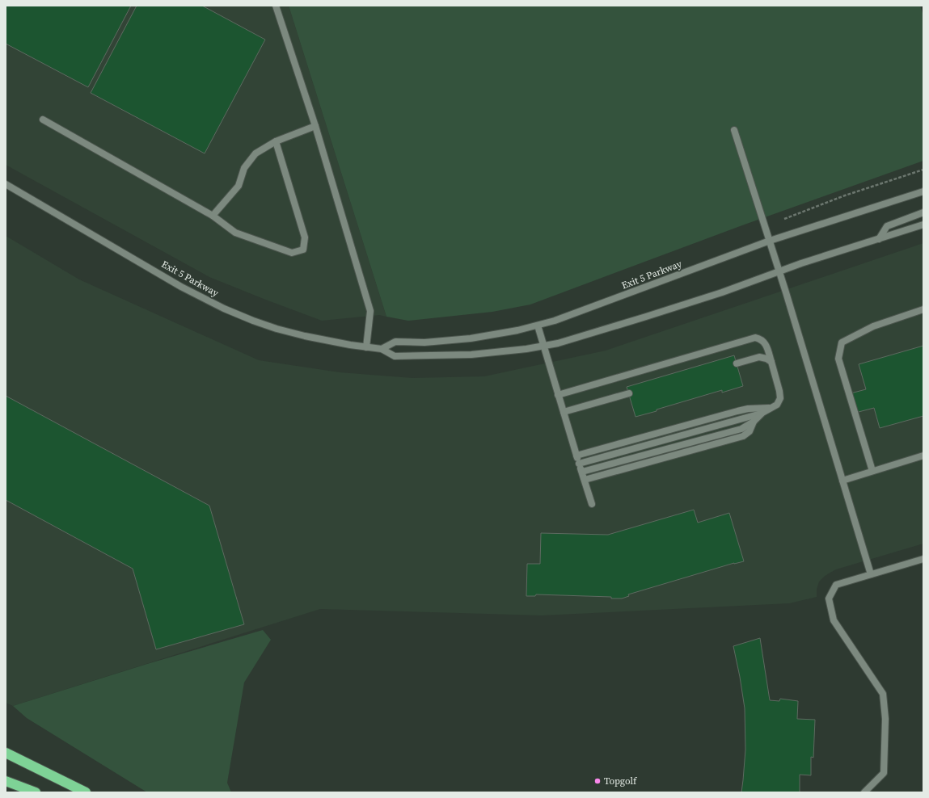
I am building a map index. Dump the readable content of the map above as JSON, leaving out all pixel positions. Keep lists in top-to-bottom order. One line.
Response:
{"streets":{"street":["Exit 5 Parkway"]},"places":["Topgolf"]}
